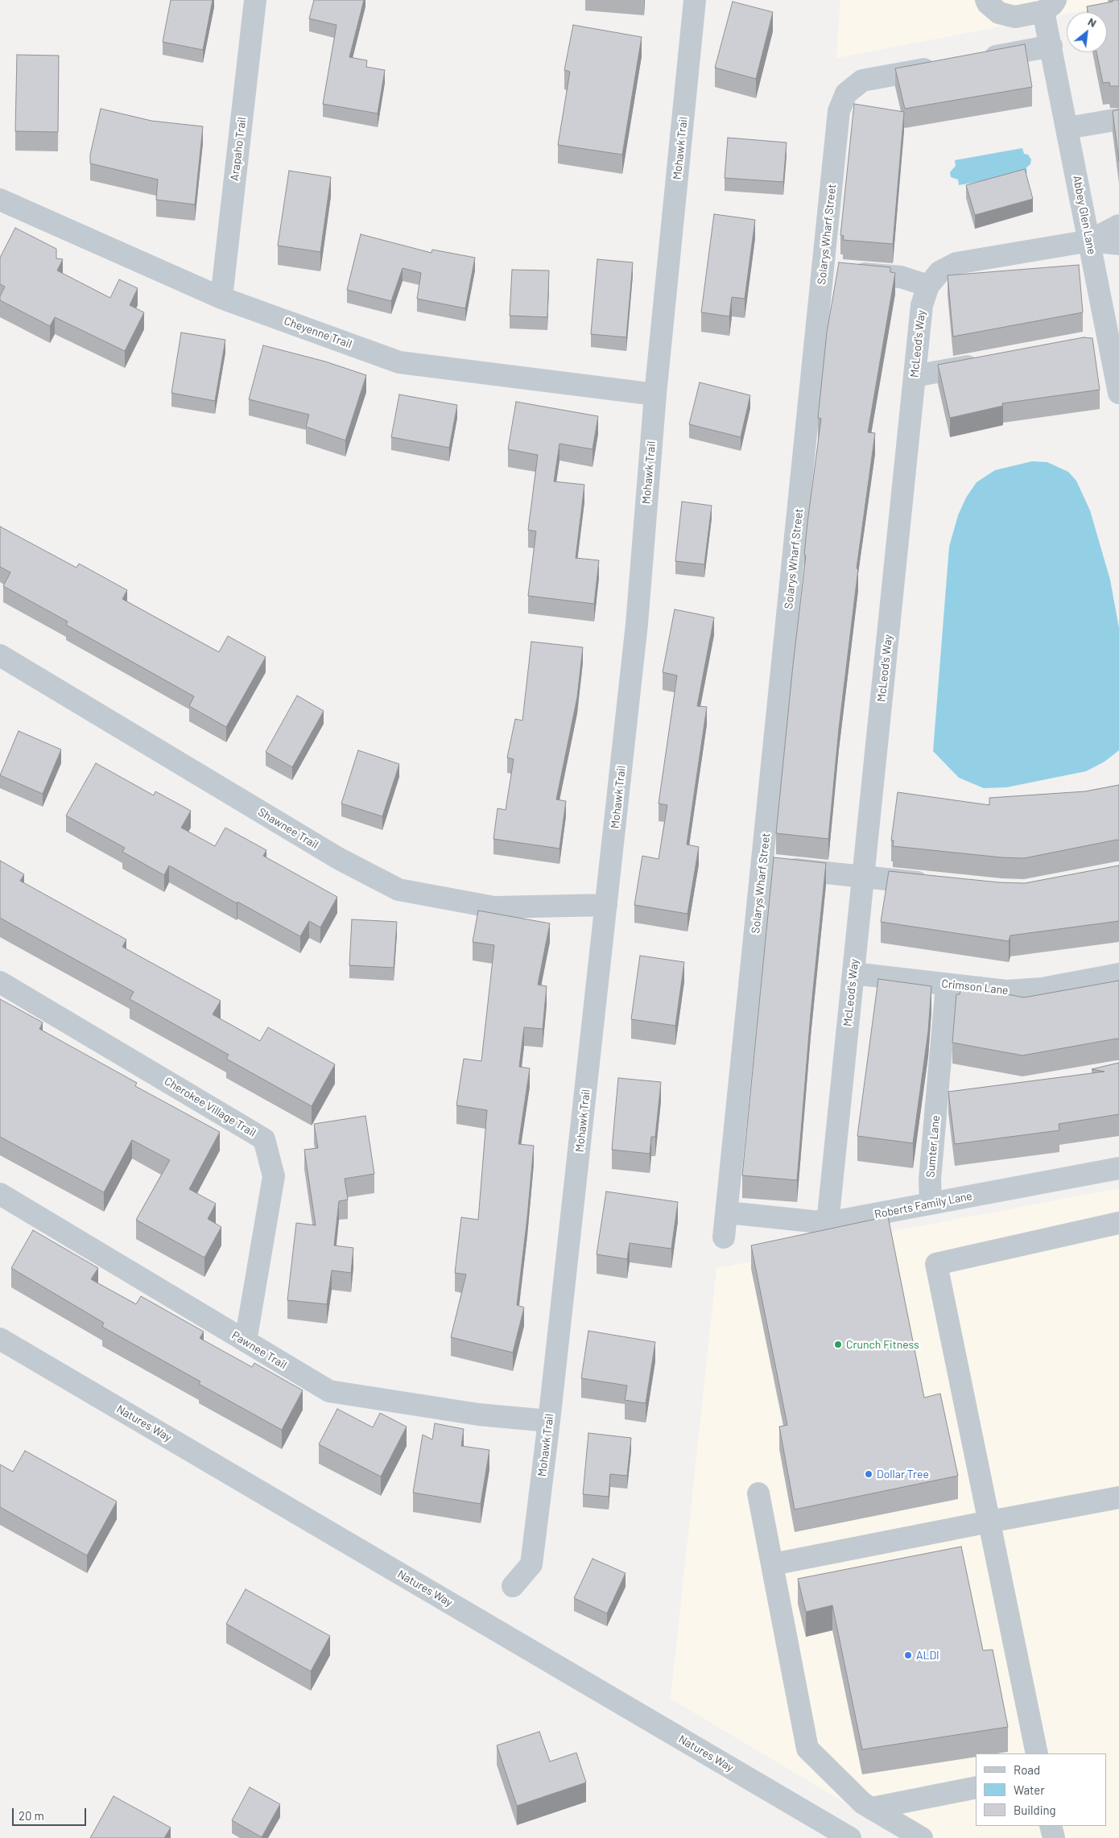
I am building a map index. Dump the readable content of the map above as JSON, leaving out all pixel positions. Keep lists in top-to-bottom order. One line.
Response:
{"streets":{"street":["Mohawk Trail","Arapaho Trail","Abbey Glen Lane","Solarys Wharf Street","Cheyenne Trail","McLeod's Way","Shawnee Trail","Crimson Lane","Cherokee Village Trail","Sumter Lane","Roberts Family Lane","Pawnee Trail","Natures Way"]},"crossings":[["Mohawk Trail","Cheyenne Trail"],["Mohawk Trail","Shawnee Trail"],["Mohawk Trail","Pawnee Trail"],["Arapaho Trail","Cheyenne Trail"],["Abbey Glen Lane","McLeod's Way"],["Solarys Wharf Street","Roberts Family Lane"],["McLeod's Way","Crimson Lane"],["McLeod's Way","Roberts Family Lane"],["Crimson Lane","Sumter Lane"],["Cherokee Village Trail","Pawnee Trail"],["Sumter Lane","Roberts Family Lane"]],"places":["Crunch Fitness","Dollar Tree","ALDI"],"legend":["Road","Water","Building"],"scale_bar":"20 m","north":"top right"}
